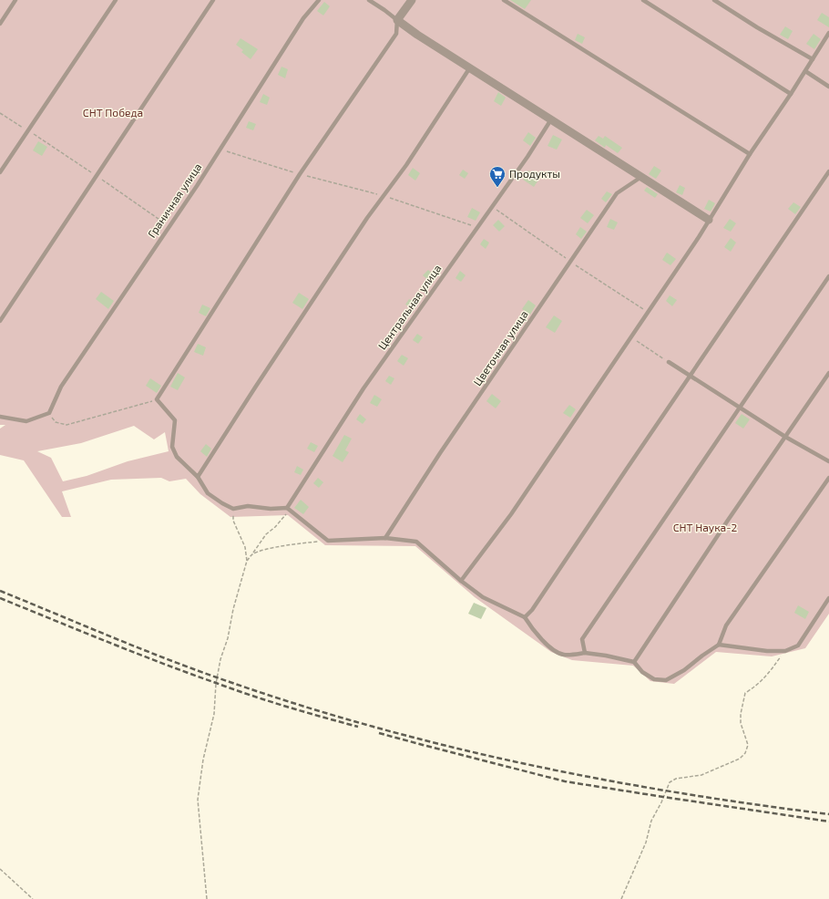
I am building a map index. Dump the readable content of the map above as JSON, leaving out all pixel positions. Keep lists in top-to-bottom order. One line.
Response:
{"streets":{"lane":["Граничная улица","Центральная улица","Цветочная улица"]},"parks":["СНТ Победа","СНТ Наука-2"],"places":{"supermarket":["Продукты"]}}
